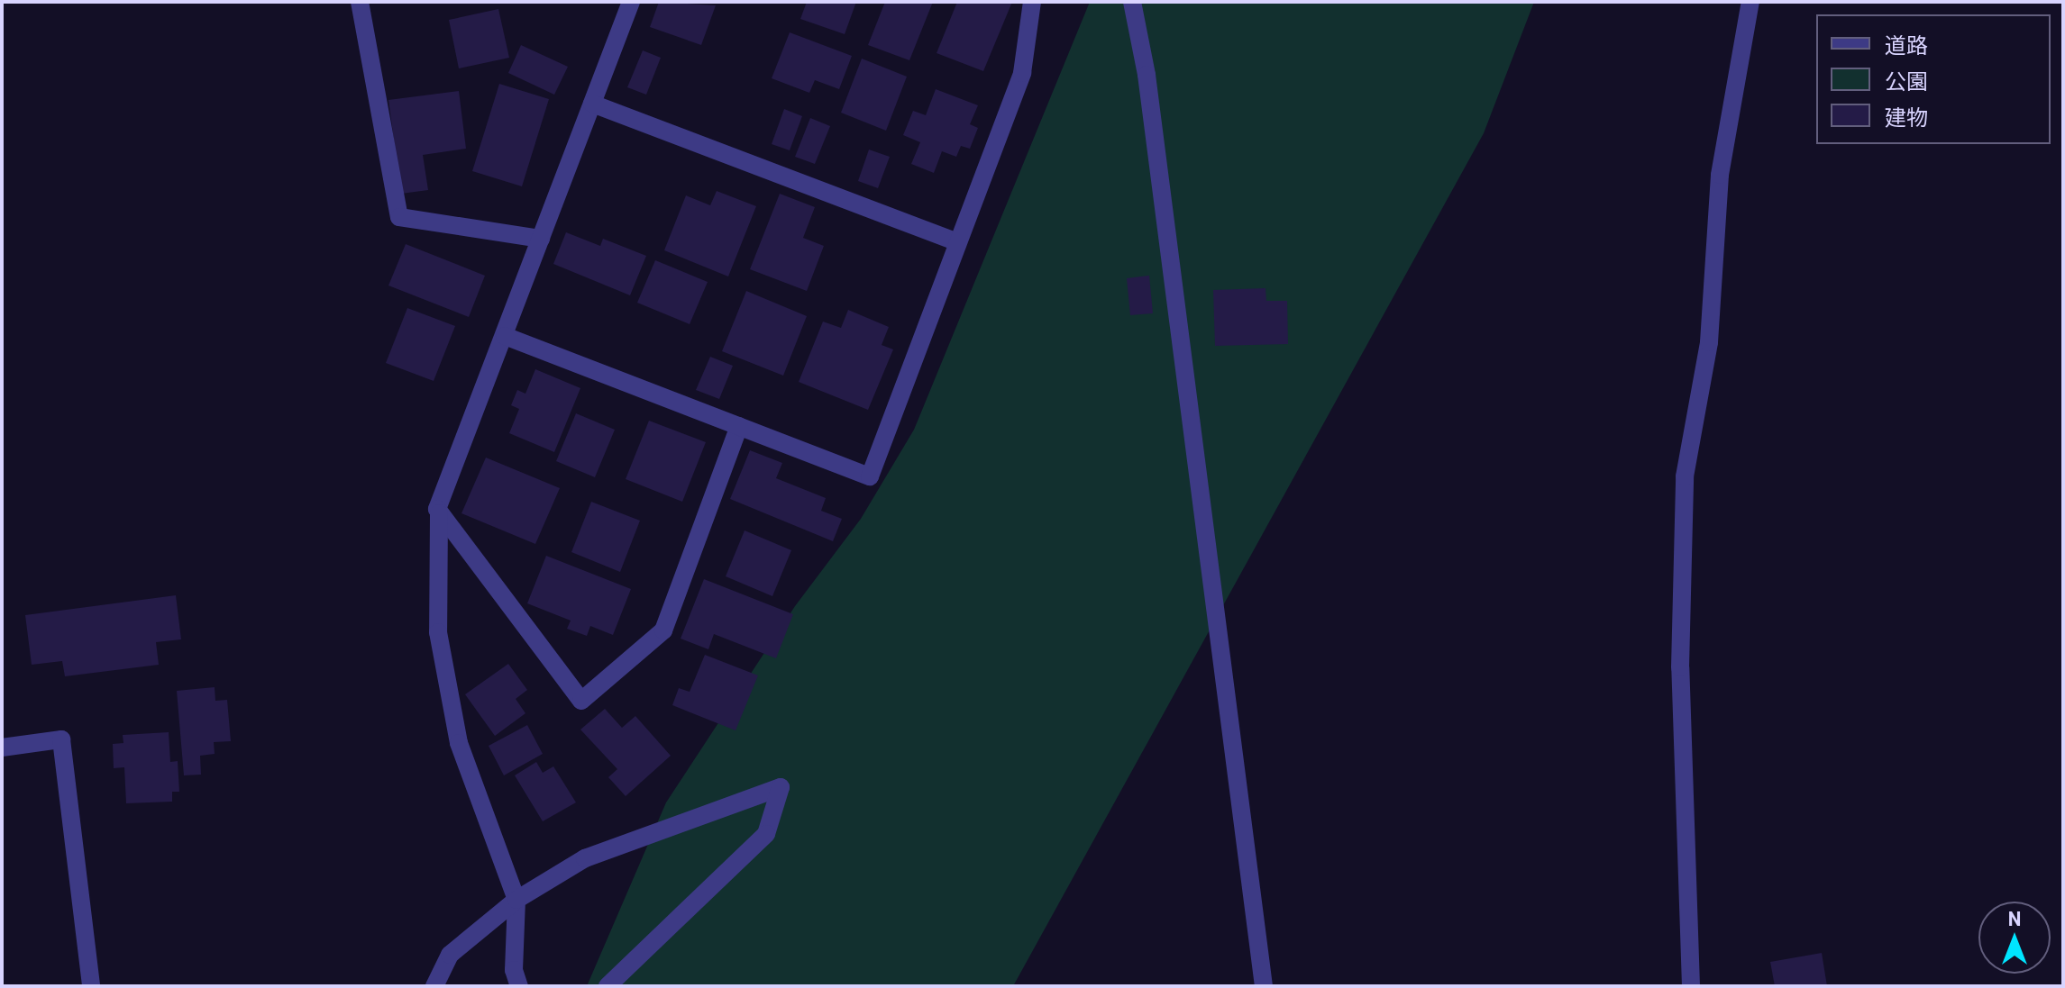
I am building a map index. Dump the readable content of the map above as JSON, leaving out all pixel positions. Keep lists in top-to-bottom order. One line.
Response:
{"legend":["道路","公園","建物"],"north":"top"}
